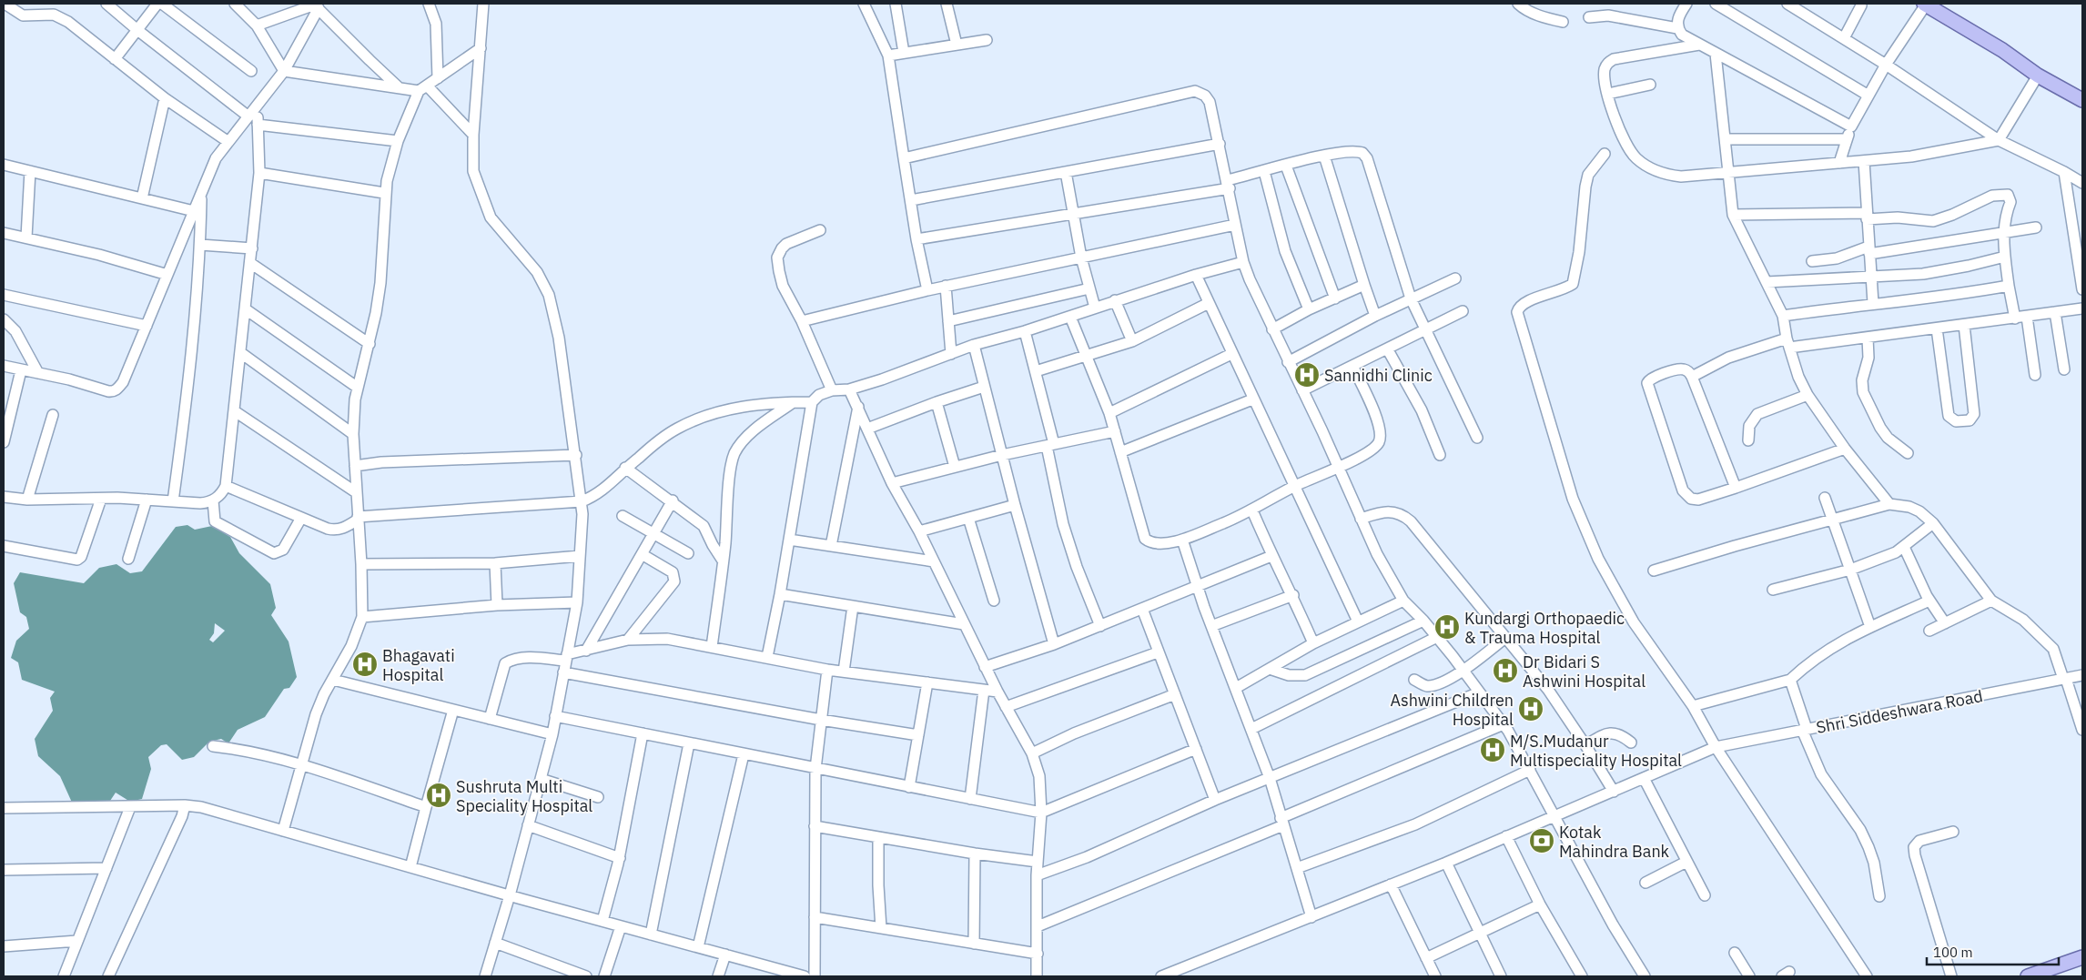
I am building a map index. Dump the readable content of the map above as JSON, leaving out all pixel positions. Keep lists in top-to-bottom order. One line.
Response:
{"streets":{"street":["Shri Siddeshwara Road"]},"places":{"hospital":["Sannidhi Clinic","Kundargi Orthopaedic & Trauma Hospital","Bhagavati Hospital","Dr Bidari S Ashwini Hospital","Ashwini Children Hospital","M/S.Mudanur Multispeciality Hospital","Sushruta Multi Speciality Hospital"],"bank":["Kotak Mahindra Bank"]},"scale_bar":"100 m"}
